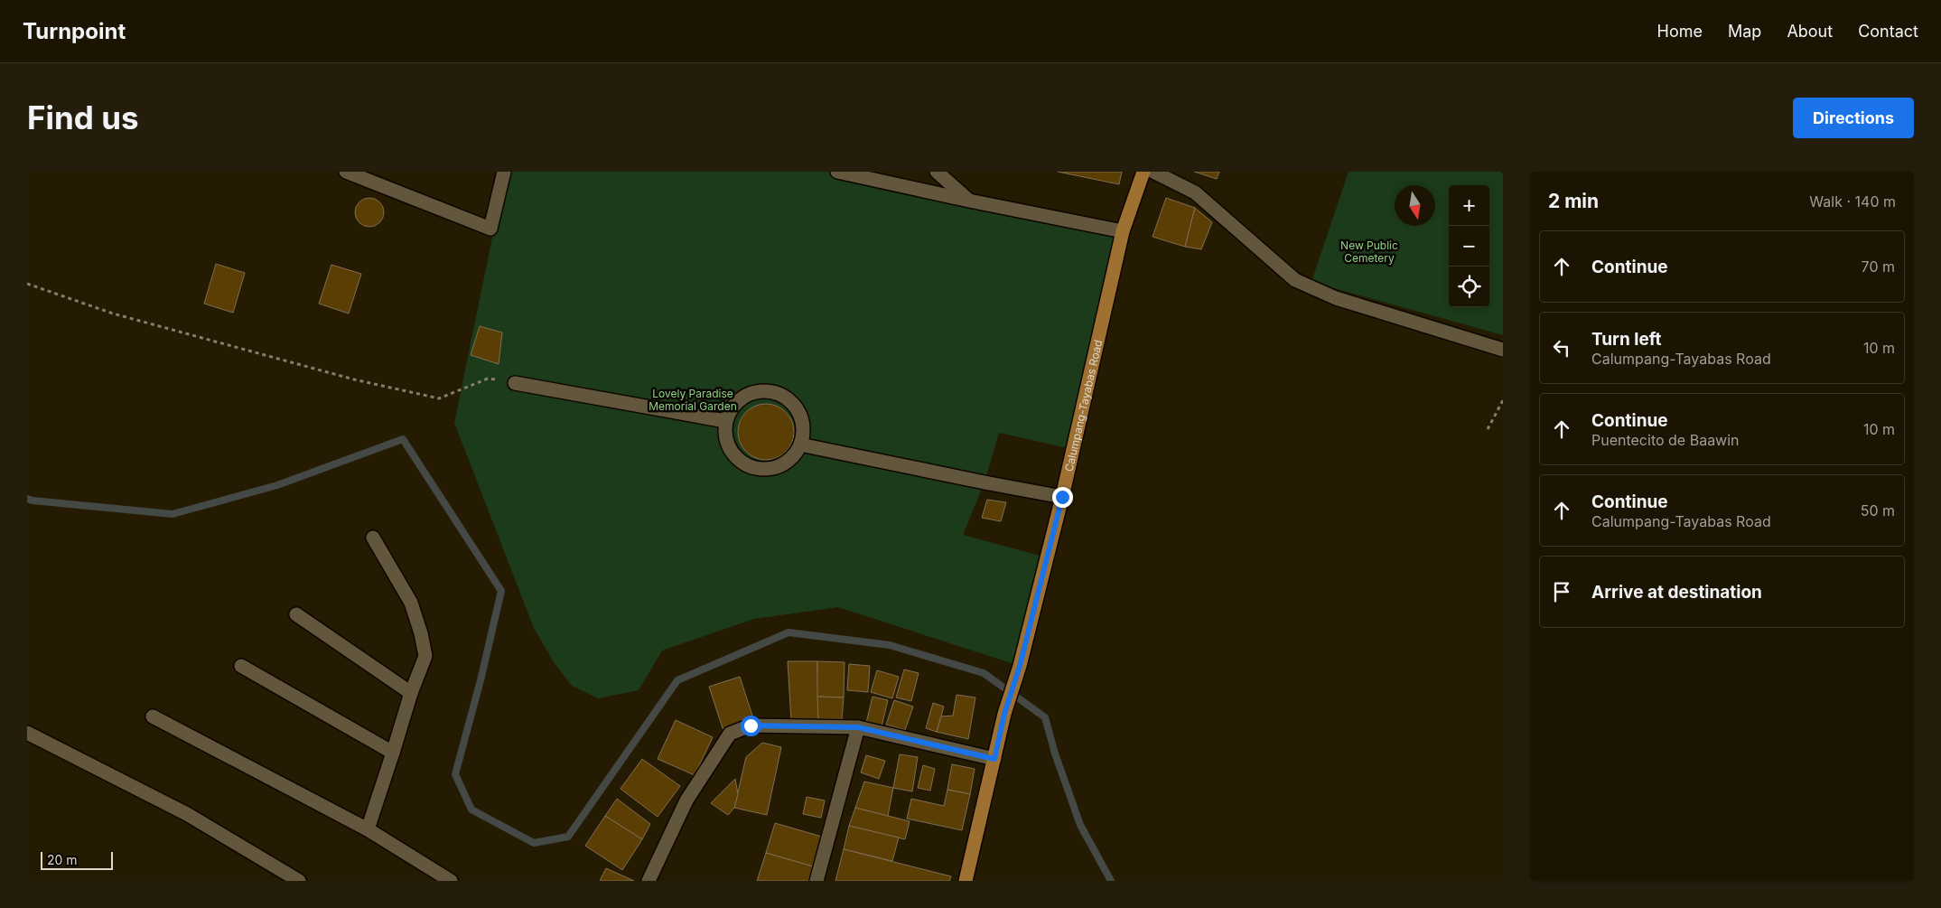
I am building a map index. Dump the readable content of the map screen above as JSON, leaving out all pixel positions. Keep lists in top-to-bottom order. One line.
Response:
{"streets":{"main road":["Calumpang-Tayabas Road"]},"parks":["New Public Cemetery","Lovely Paradise Memorial Garden"],"scale_bar":"20 m","north":"bottom","page":{"header":"Turnpoint","nav":["Home","Map","About","Contact"],"buttons":"Directions","title":"Find us","heading":["2 min","Walk · 140 m"],"map_buttons":["+","−"],"list":[["Continue","70 m"],["Turn left","Calumpang-Tayabas Road","10 m"],["Continue","Puentecito de Baawin","10 m"],["Continue","Calumpang-Tayabas Road","50 m"],"Arrive at destination"],"scale":"20 m"}}
